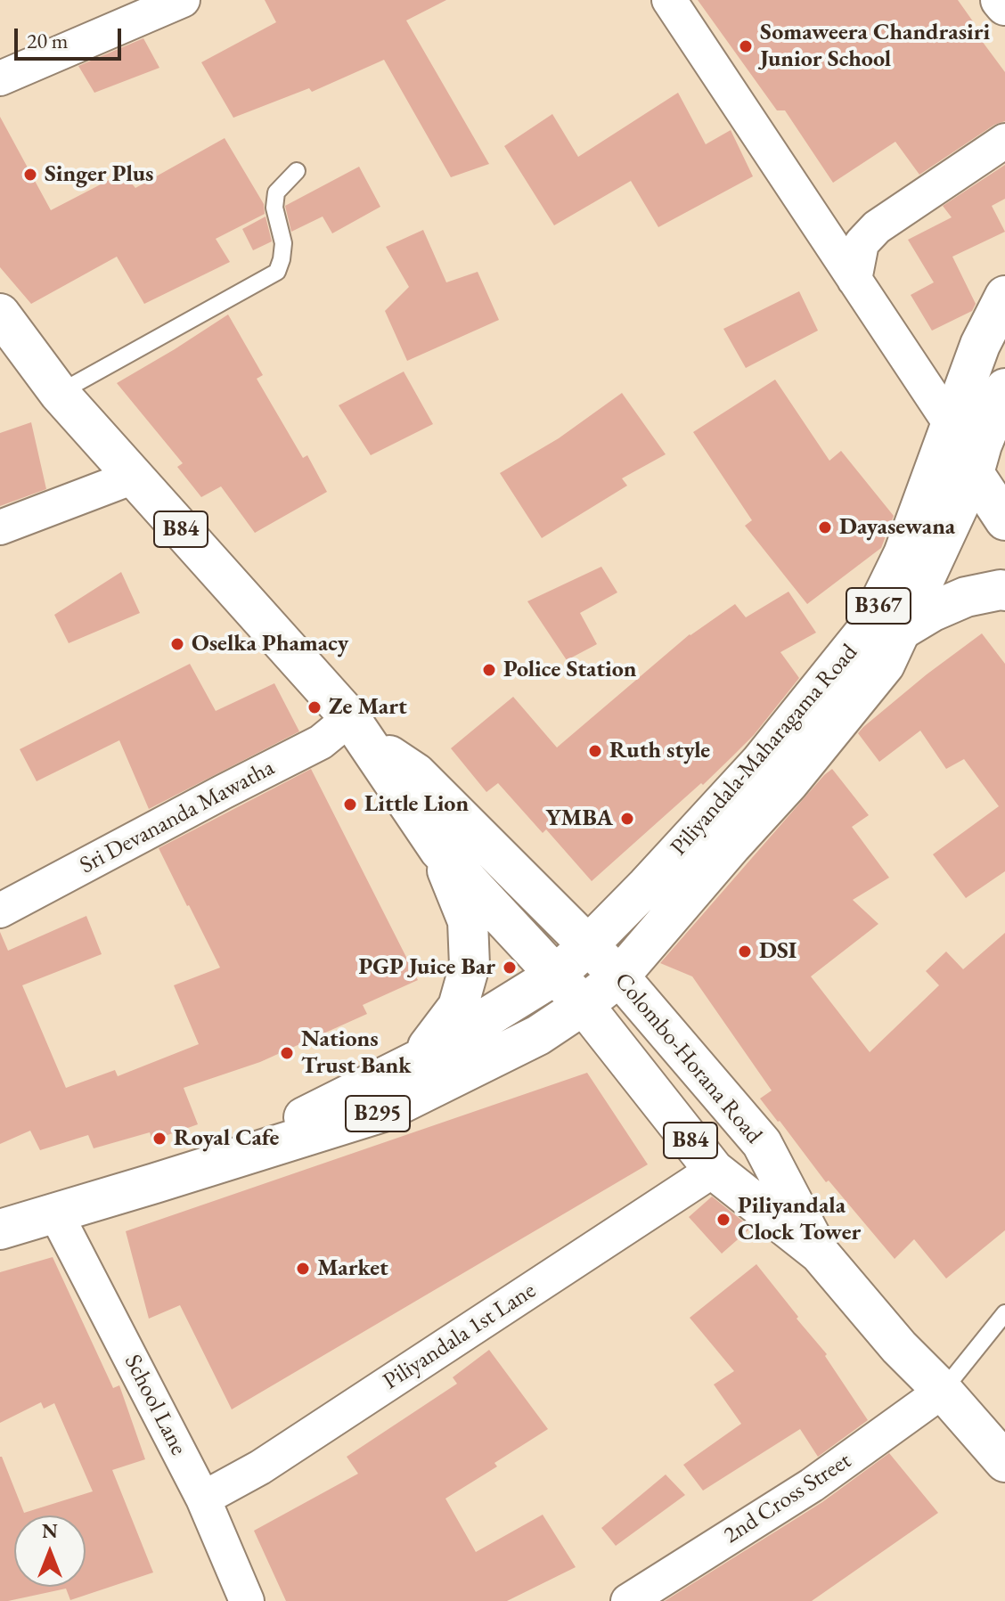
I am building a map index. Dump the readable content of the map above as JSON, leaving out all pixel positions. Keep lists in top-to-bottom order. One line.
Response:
{"streets":{"main road":["B84","B367","Piliyandala-Maharagama Road","Colombo-Horana Road","B295"],"street":["Sri Devananda Mawatha","Piliyandala 1st Lane","School Lane","2nd Cross Street"]},"crossings":[["B84","Sri Devananda Mawatha"],["B84","Colombo-Horana Road"],["B84","2nd Cross Street"],["Piliyandala-Maharagama Road","Colombo-Horana Road"],["Piliyandala-Maharagama Road","B295"],["Sri Devananda Mawatha","Colombo-Horana Road"],["Colombo-Horana Road","B295"],["Colombo-Horana Road","Piliyandala 1st Lane"],["B295","School Lane"],["Piliyandala 1st Lane","School Lane"]],"places":["Somaweera Chandrasiri Junior School","Singer Plus","Dayasewana","Oselka Phamacy","Police Station","Ze Mart","Ruth style","Little Lion","YMBA","DSI","PGP Juice Bar","Nations Trust Bank","Royal Cafe","Piliyandala Clock Tower","Market"],"scale_bar":"20 m","north":"top"}
